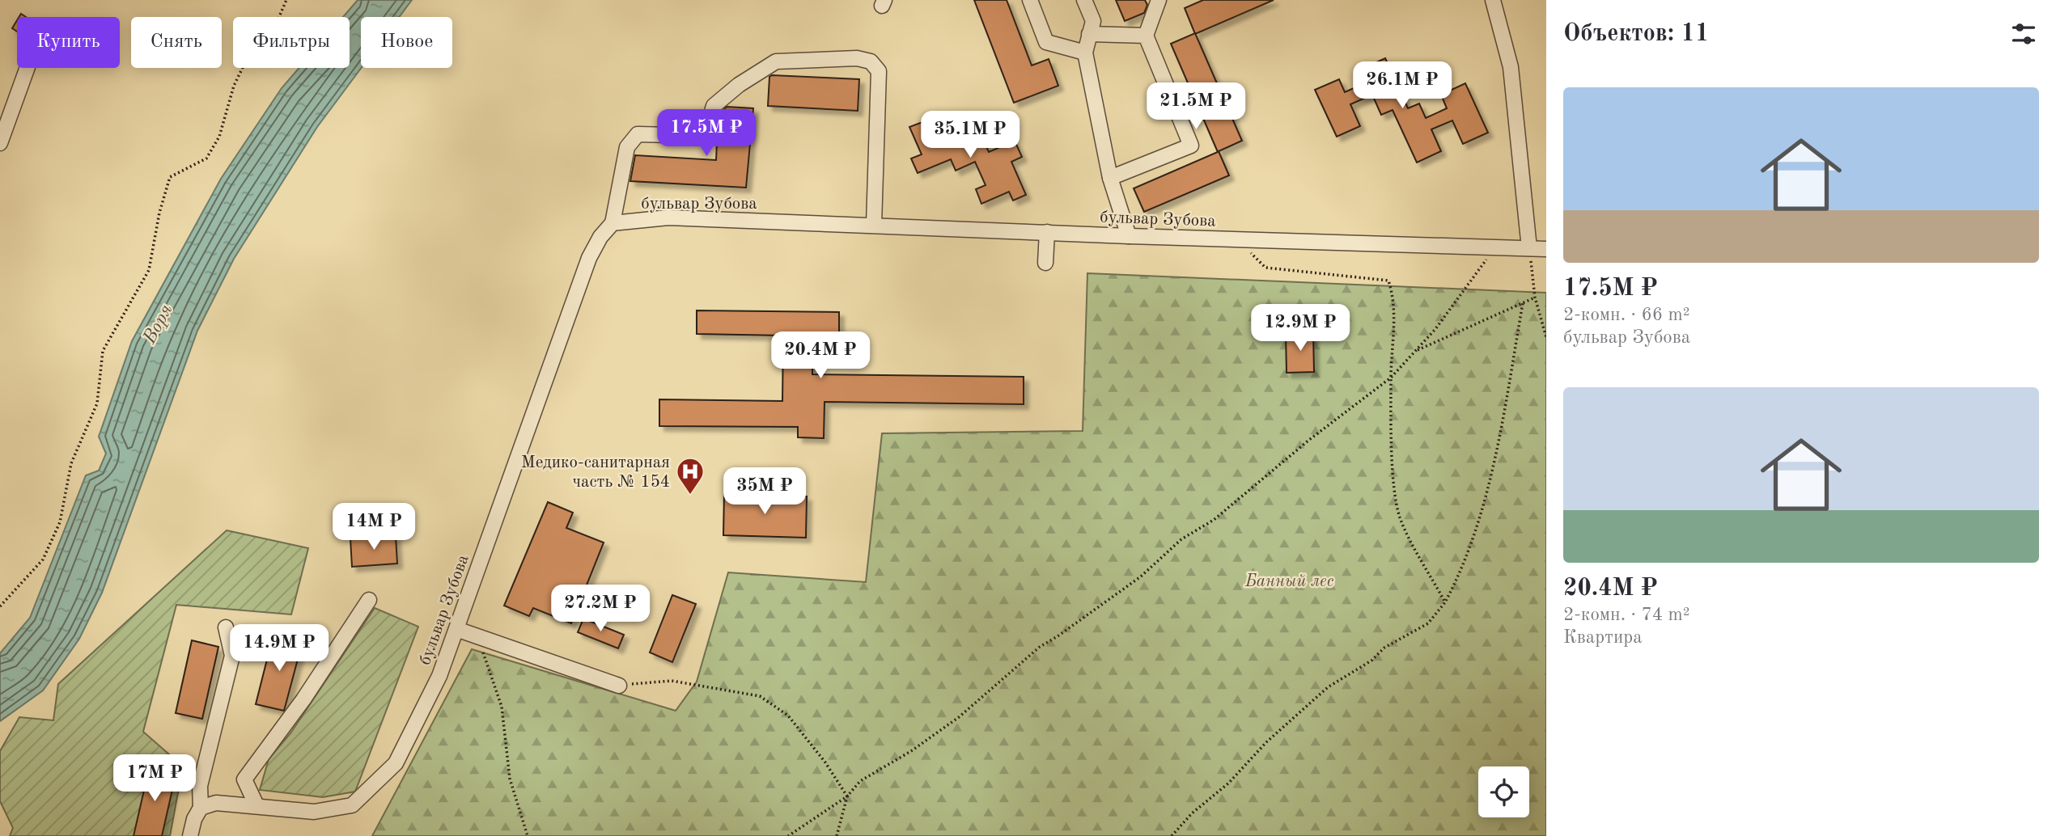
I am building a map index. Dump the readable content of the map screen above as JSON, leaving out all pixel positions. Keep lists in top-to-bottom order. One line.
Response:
{"streets":{"street":["бульвар Зубова"]},"water":["Воря"],"parks":["Банный лес"],"places":{"hospital":["Медико-санитарная часть № 154"]},"page":{"heading":"Объектов: 11","chip":["Купить","Снять","Фильтры","Новое"],"price":["26.1M ₽","21.5M ₽","17.5M ₽","35.1M ₽","12.9M ₽","20.4M ₽","35M ₽","14M ₽","27.2M ₽","14.9M ₽","17M ₽"],"list":[{"name":"17.5M ₽","note":"2-комн. · 66 m² · бульвар Зубова"},{"name":"20.4M ₽","note":"2-комн. · 74 m² · Квартира"}]}}
